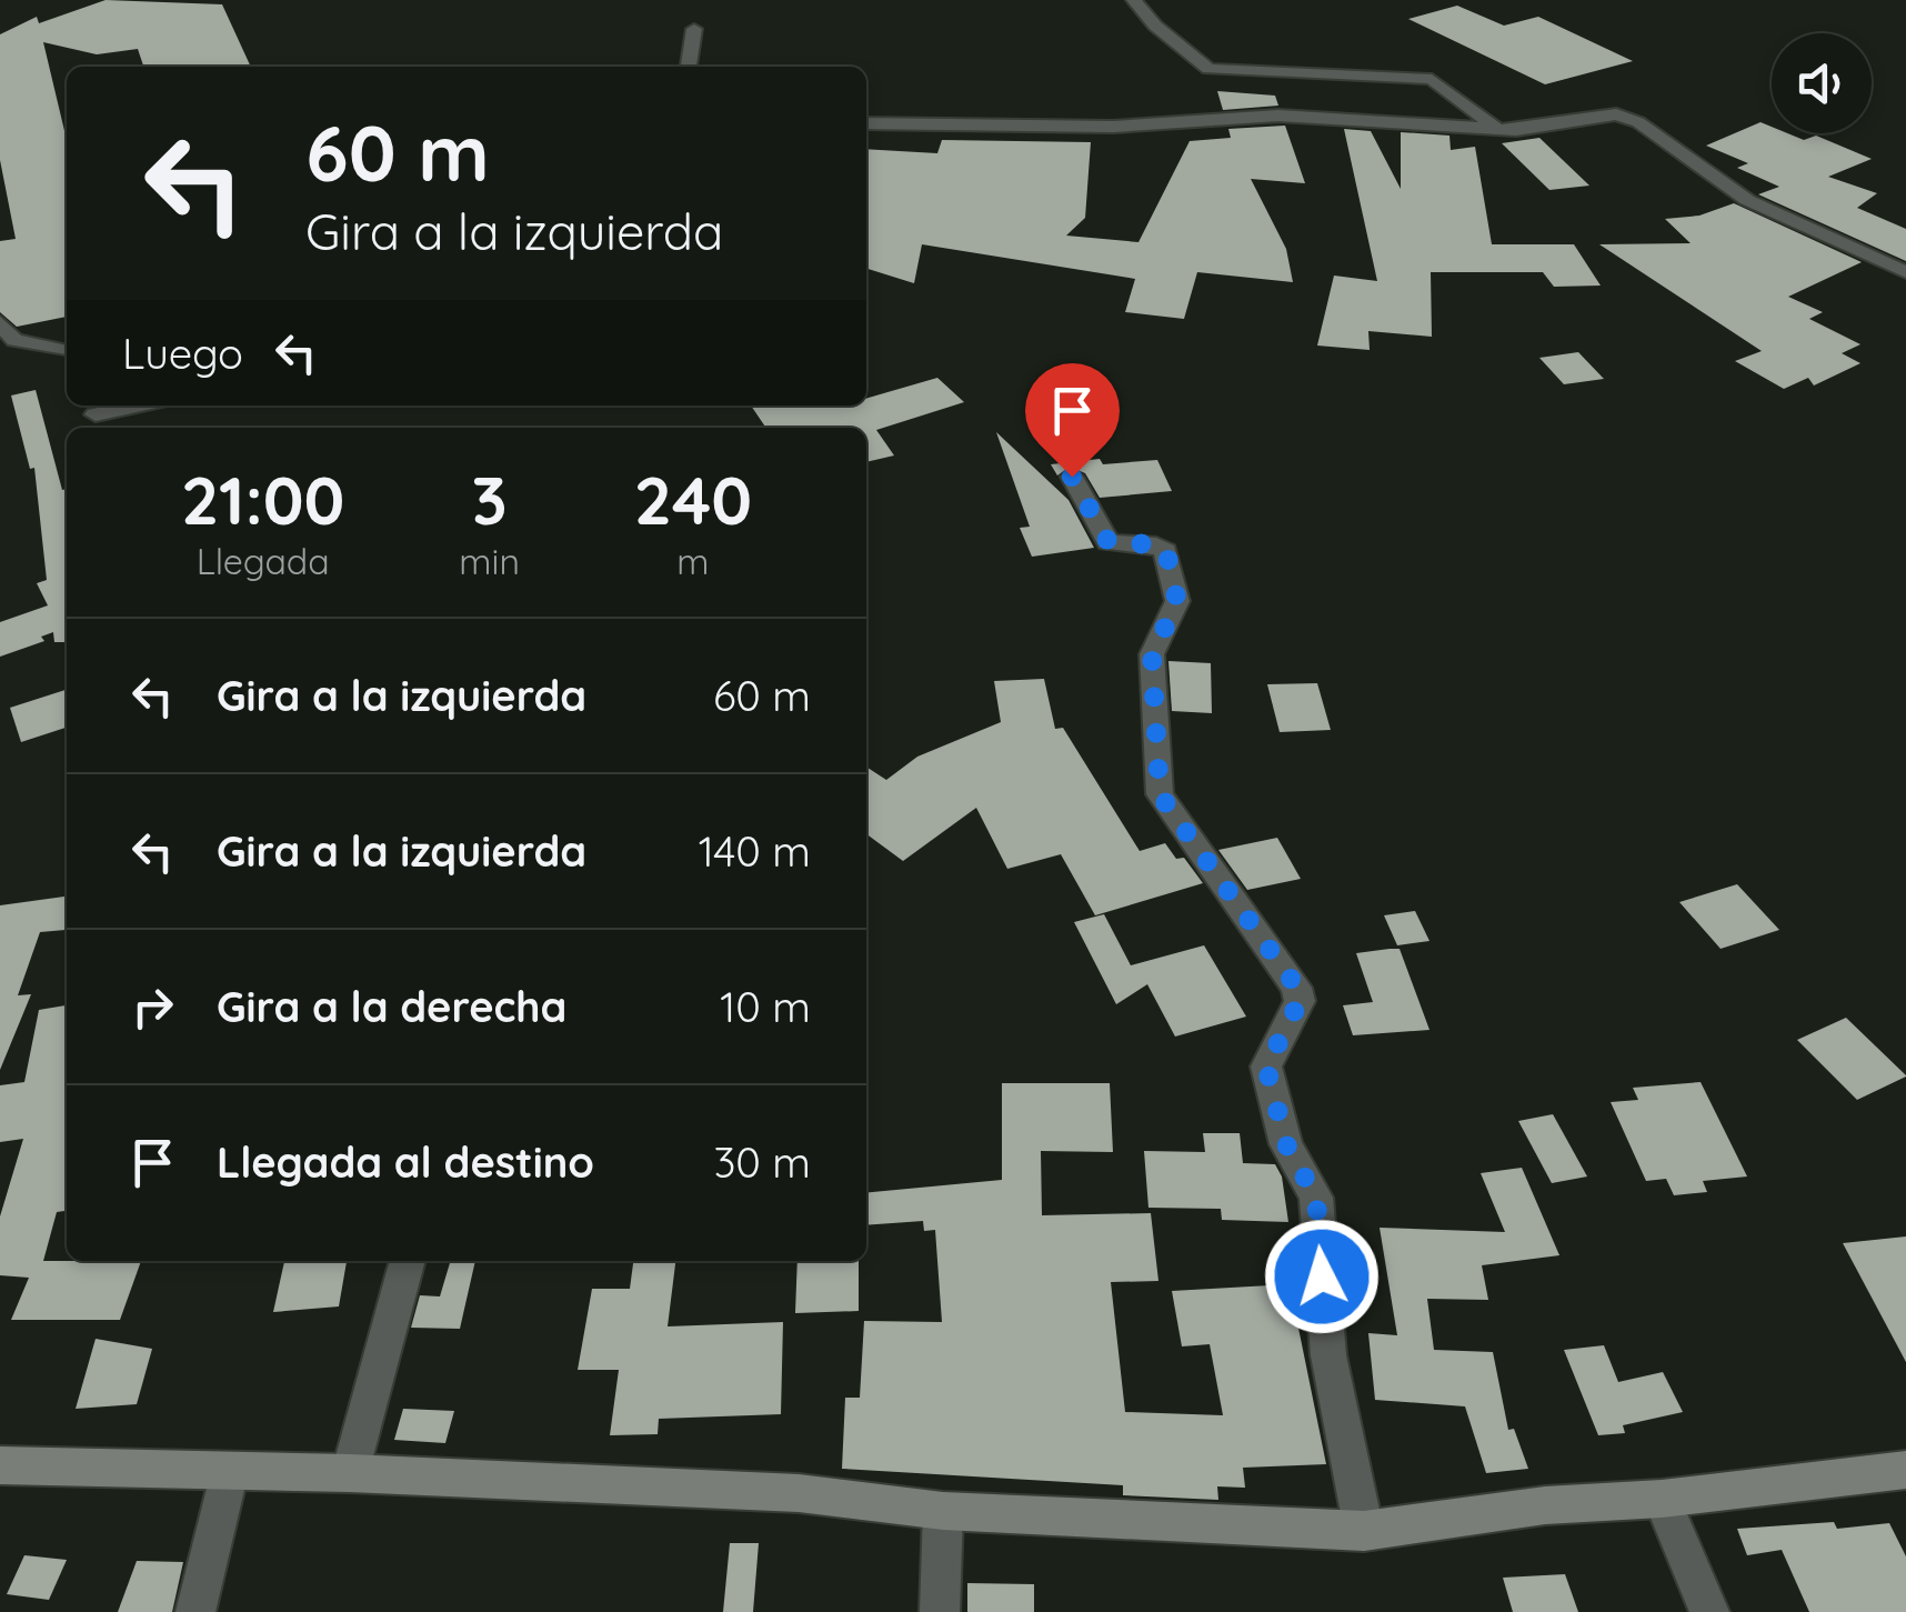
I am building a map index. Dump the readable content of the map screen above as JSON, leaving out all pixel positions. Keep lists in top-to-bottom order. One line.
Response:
{"page":{"turn":["60 m","Gira a la izquierda"],"then":"Luego","eta":["21:00","Llegada","3","min","240","m"],"list":[{"name":"Gira a la izquierda","value":"60 m"},{"name":"Gira a la izquierda","value":"140 m"},{"name":"Gira a la derecha","value":"10 m"},{"name":"Llegada al destino","value":"30 m"}]}}
